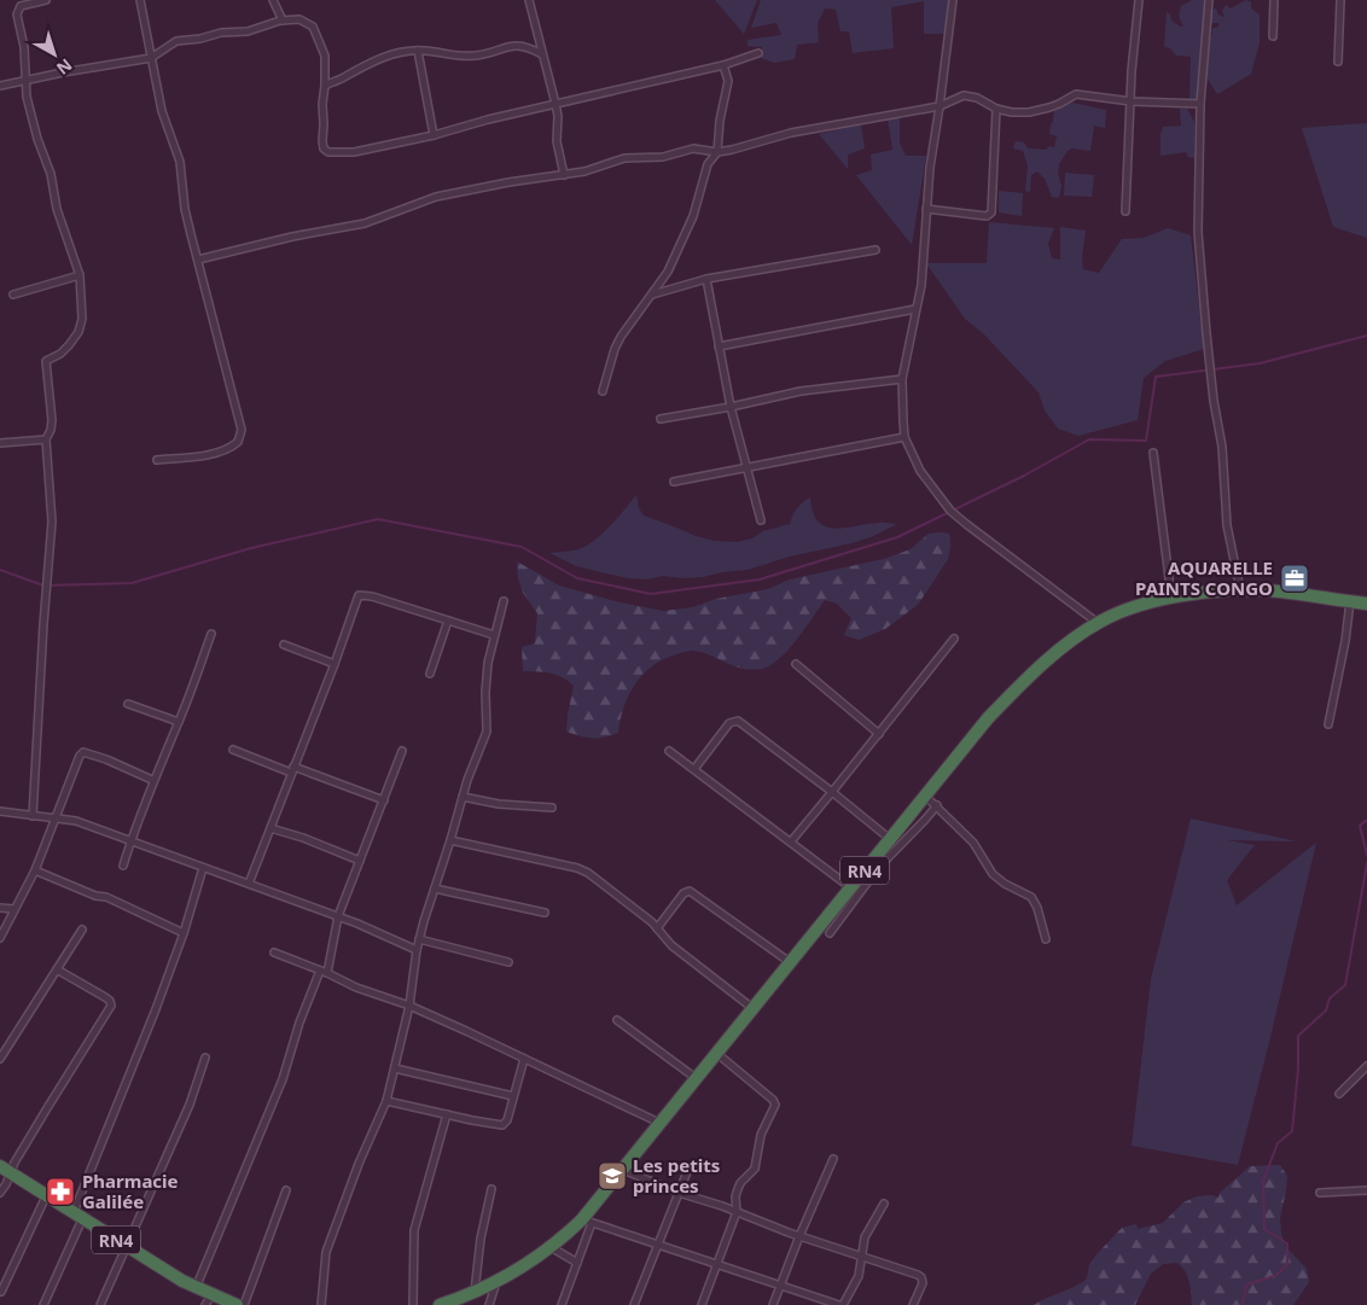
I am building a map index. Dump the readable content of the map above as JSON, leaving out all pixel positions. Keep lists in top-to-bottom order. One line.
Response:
{"streets":{"highway":["RN4"]},"places":{"office":["AQUARELLE PAINTS CONGO"],"school or university":["Les petits princes"],"pharmacy":["Pharmacie Galilée"]},"north":"bottom right"}
